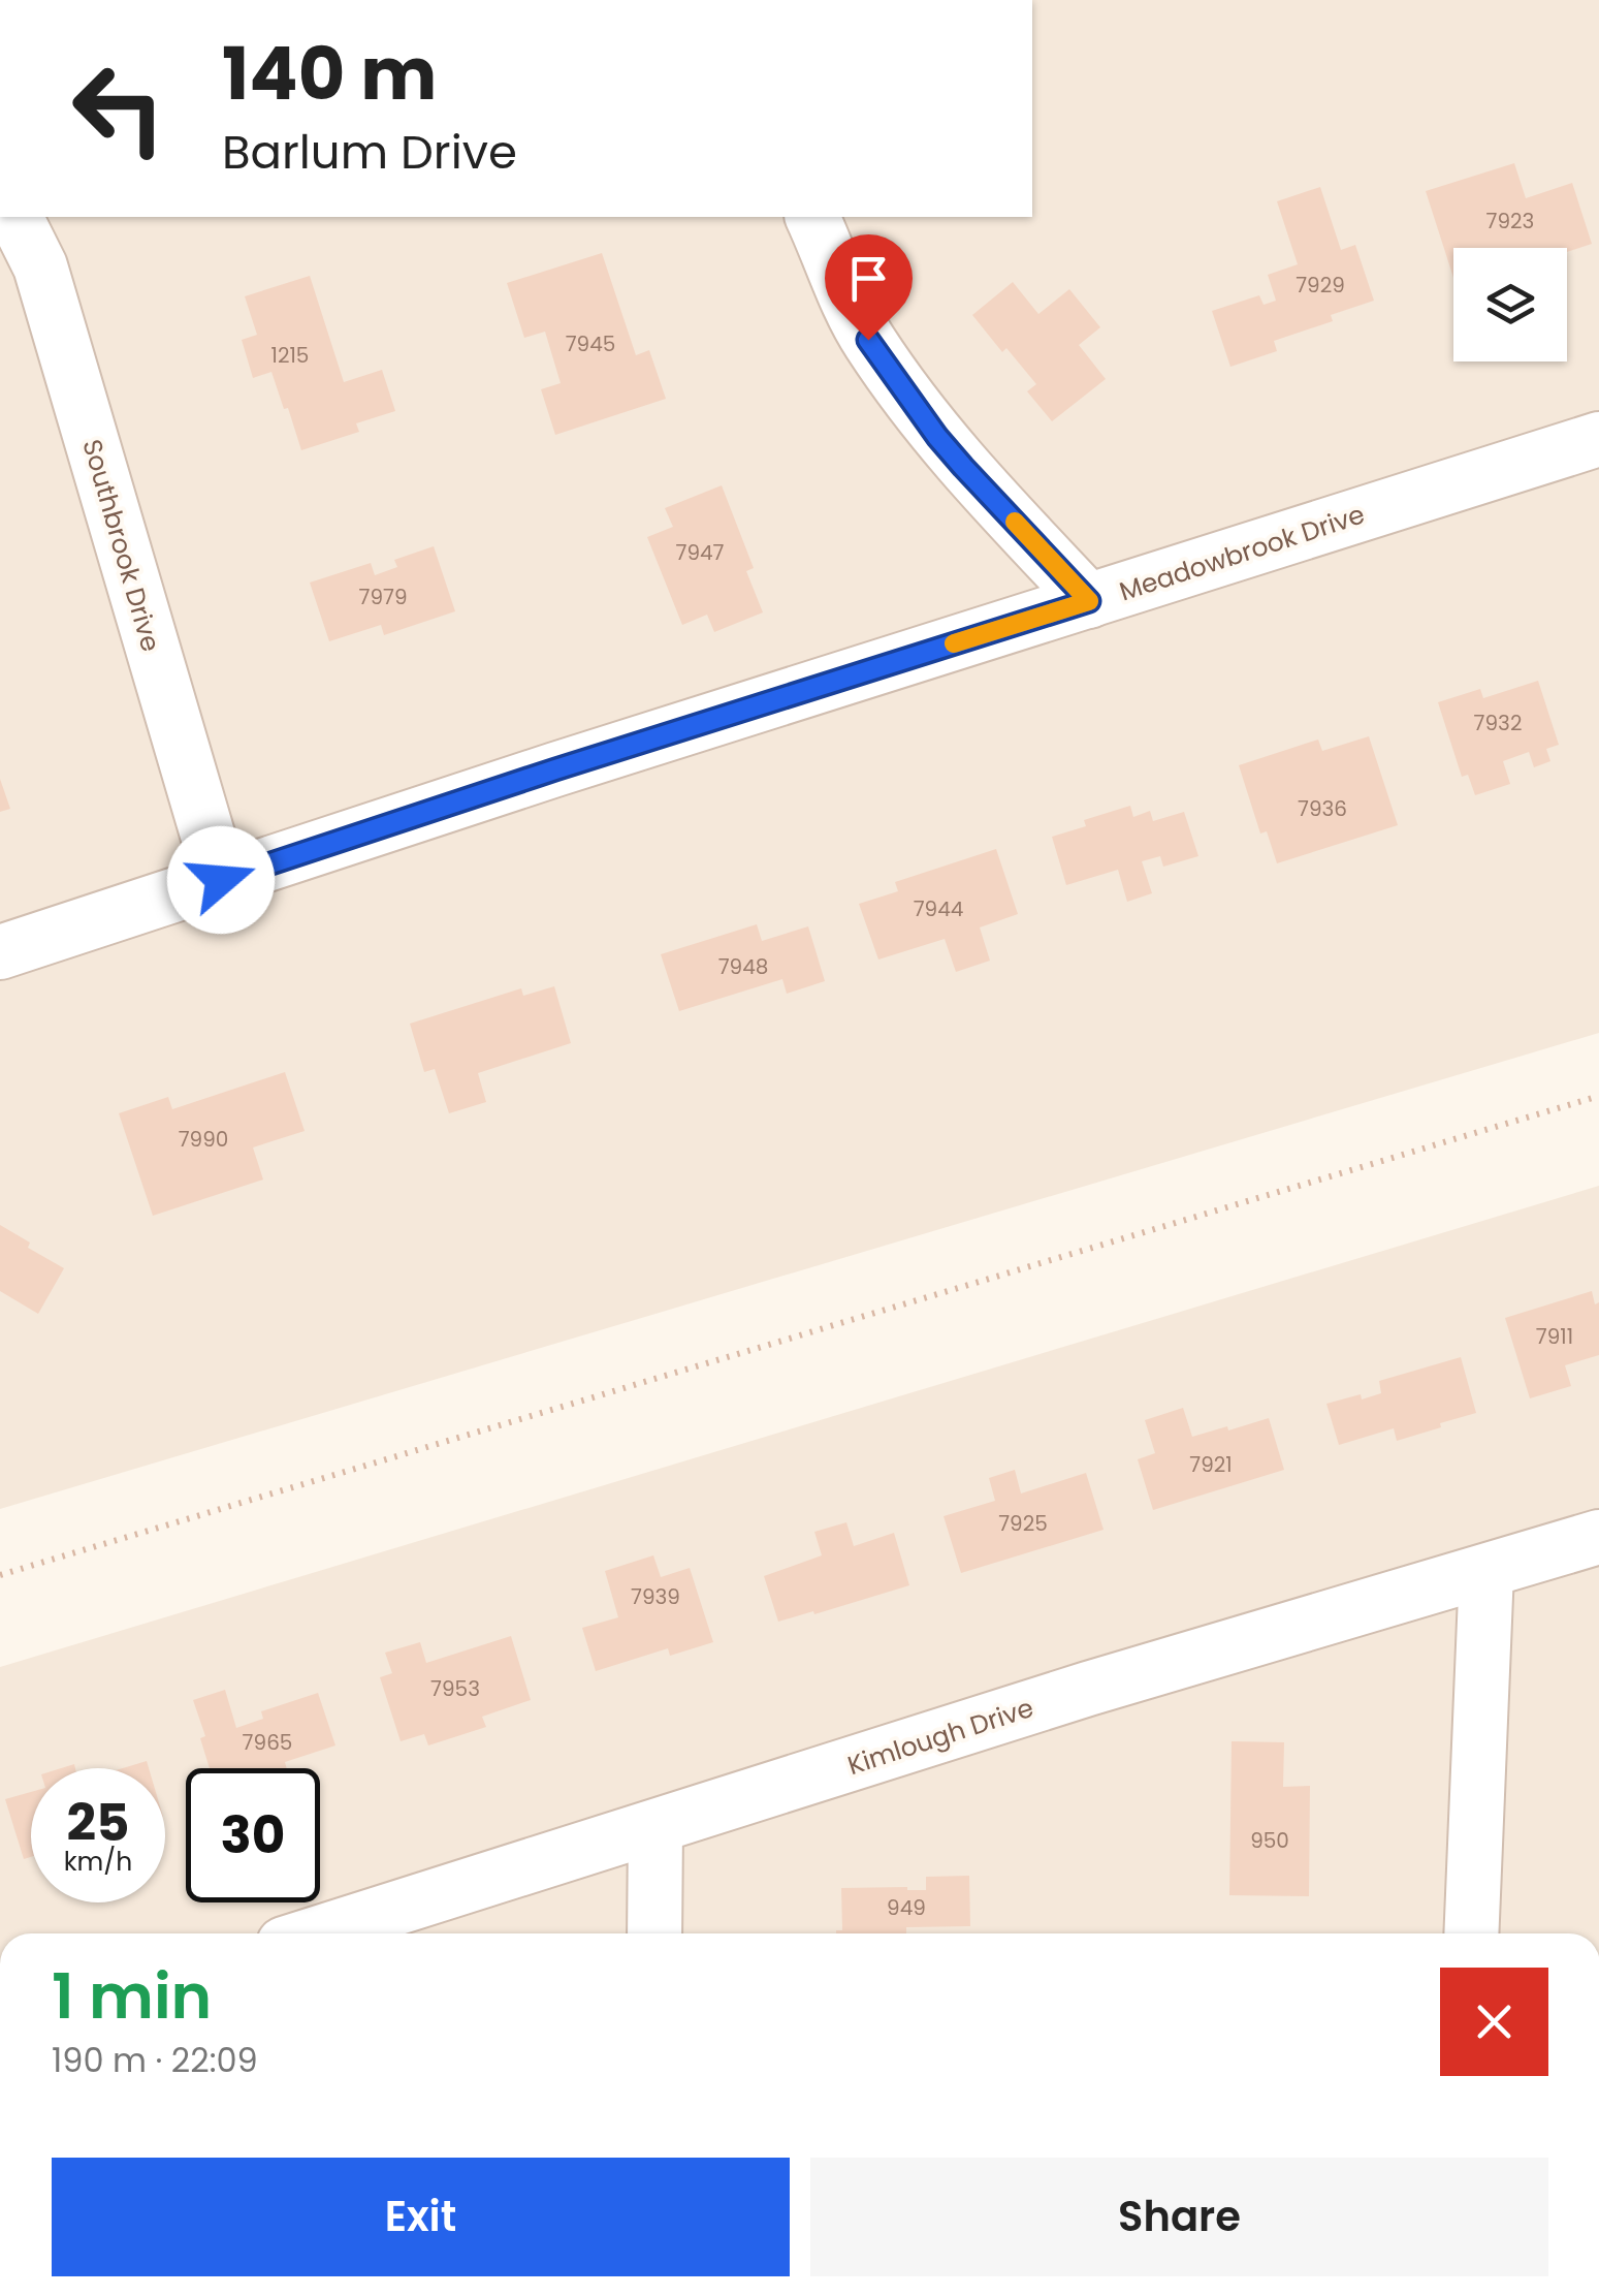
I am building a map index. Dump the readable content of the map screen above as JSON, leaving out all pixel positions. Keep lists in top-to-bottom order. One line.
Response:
{"streets":{"street":["Southbrook Drive","Meadowbrook Drive","Kimlough Drive"]},"crossings":[["Southbrook Drive","Meadowbrook Drive"]],"house_numbers":["7923","7929","7945","1215","7947","7979","7932","7936","7944","7948","7990","7911","7921","7925","7939","7953","7965","950","949"],"page":{"turn":["140 m","Barlum Drive"],"speed":"25 km/h","limit":"30","heading":["1 min","190 m · 22:09"],"buttons":["Exit","Share"]}}
